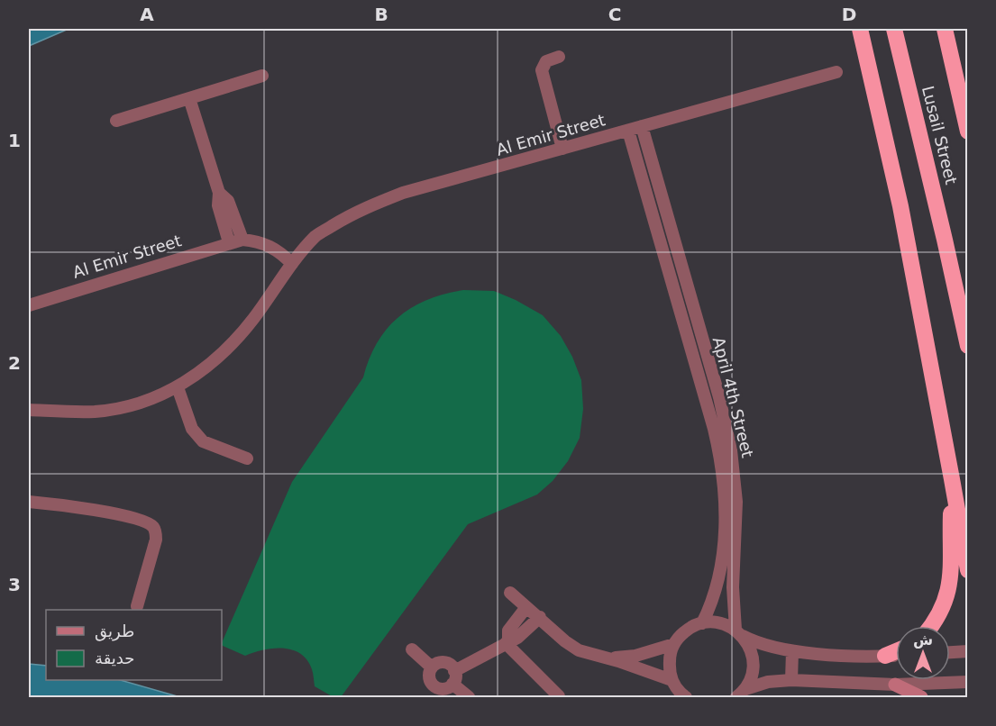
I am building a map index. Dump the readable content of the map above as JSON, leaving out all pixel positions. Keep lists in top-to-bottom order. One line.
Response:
{"streets":{"highway":["Lusail Street"],"street":["Al Emir Street","April 4th Street"]},"crossings":[["Al Emir Street","April 4th Street"]],"legend":["طريق","حديقة"],"north":"top","grid":{"columns":["A","B","C","D"],"rows":["1","2","3"]}}
